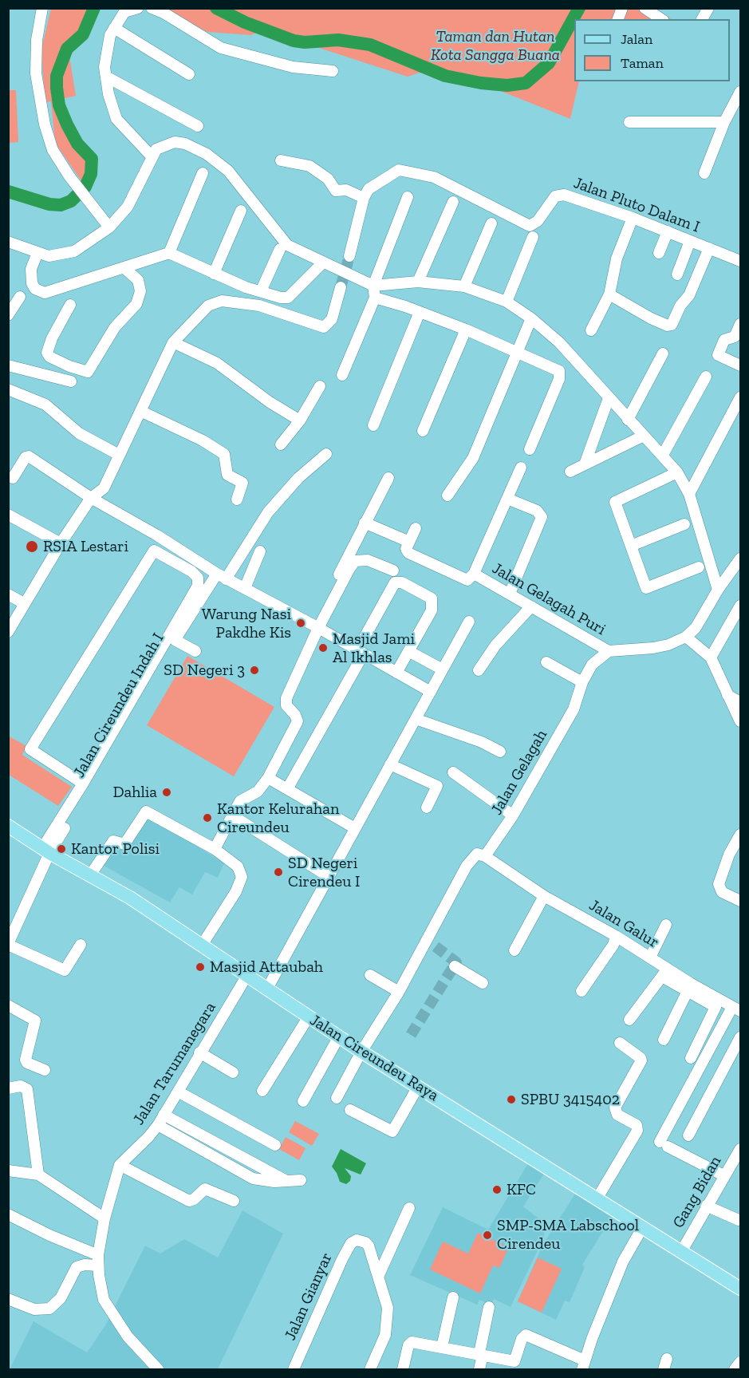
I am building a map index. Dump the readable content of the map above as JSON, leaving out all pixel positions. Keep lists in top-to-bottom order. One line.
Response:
{"streets":{"main road":["Jalan Cireundeu Raya"],"street":["Jalan Pluto Dalam I","Jalan Gelagah Puri","Jalan Cireundeu Indah I","Jalan Gelagah","Jalan Galur","Jalan Tarumanegara","Gang Bidan","Jalan Gianyar"]},"crossings":[["Jalan Gelagah Puri","Jalan Gelagah"],["Jalan Cireundeu Indah I","Jalan Cireundeu Raya"],["Jalan Gelagah","Jalan Galur"],["Jalan Gelagah","Jalan Cireundeu Raya"],["Jalan Cireundeu Raya","Jalan Tarumanegara"],["Jalan Cireundeu Raya","Gang Bidan"]],"parks":["Taman dan Hutan Kota Sangga Buana"],"places":["RSIA Lestari","Warung Nasi Pakdhe Kis","Masjid Jami Al Ikhlas","SD Negeri 3","Dahlia","Kantor Kelurahan Cireundeu","Kantor Polisi","SD Negeri Cirendeu I","Masjid Attaubah","SPBU 3415402","KFC","SMP-SMA Labschool Cirendeu"],"legend":["Jalan","Taman"]}
